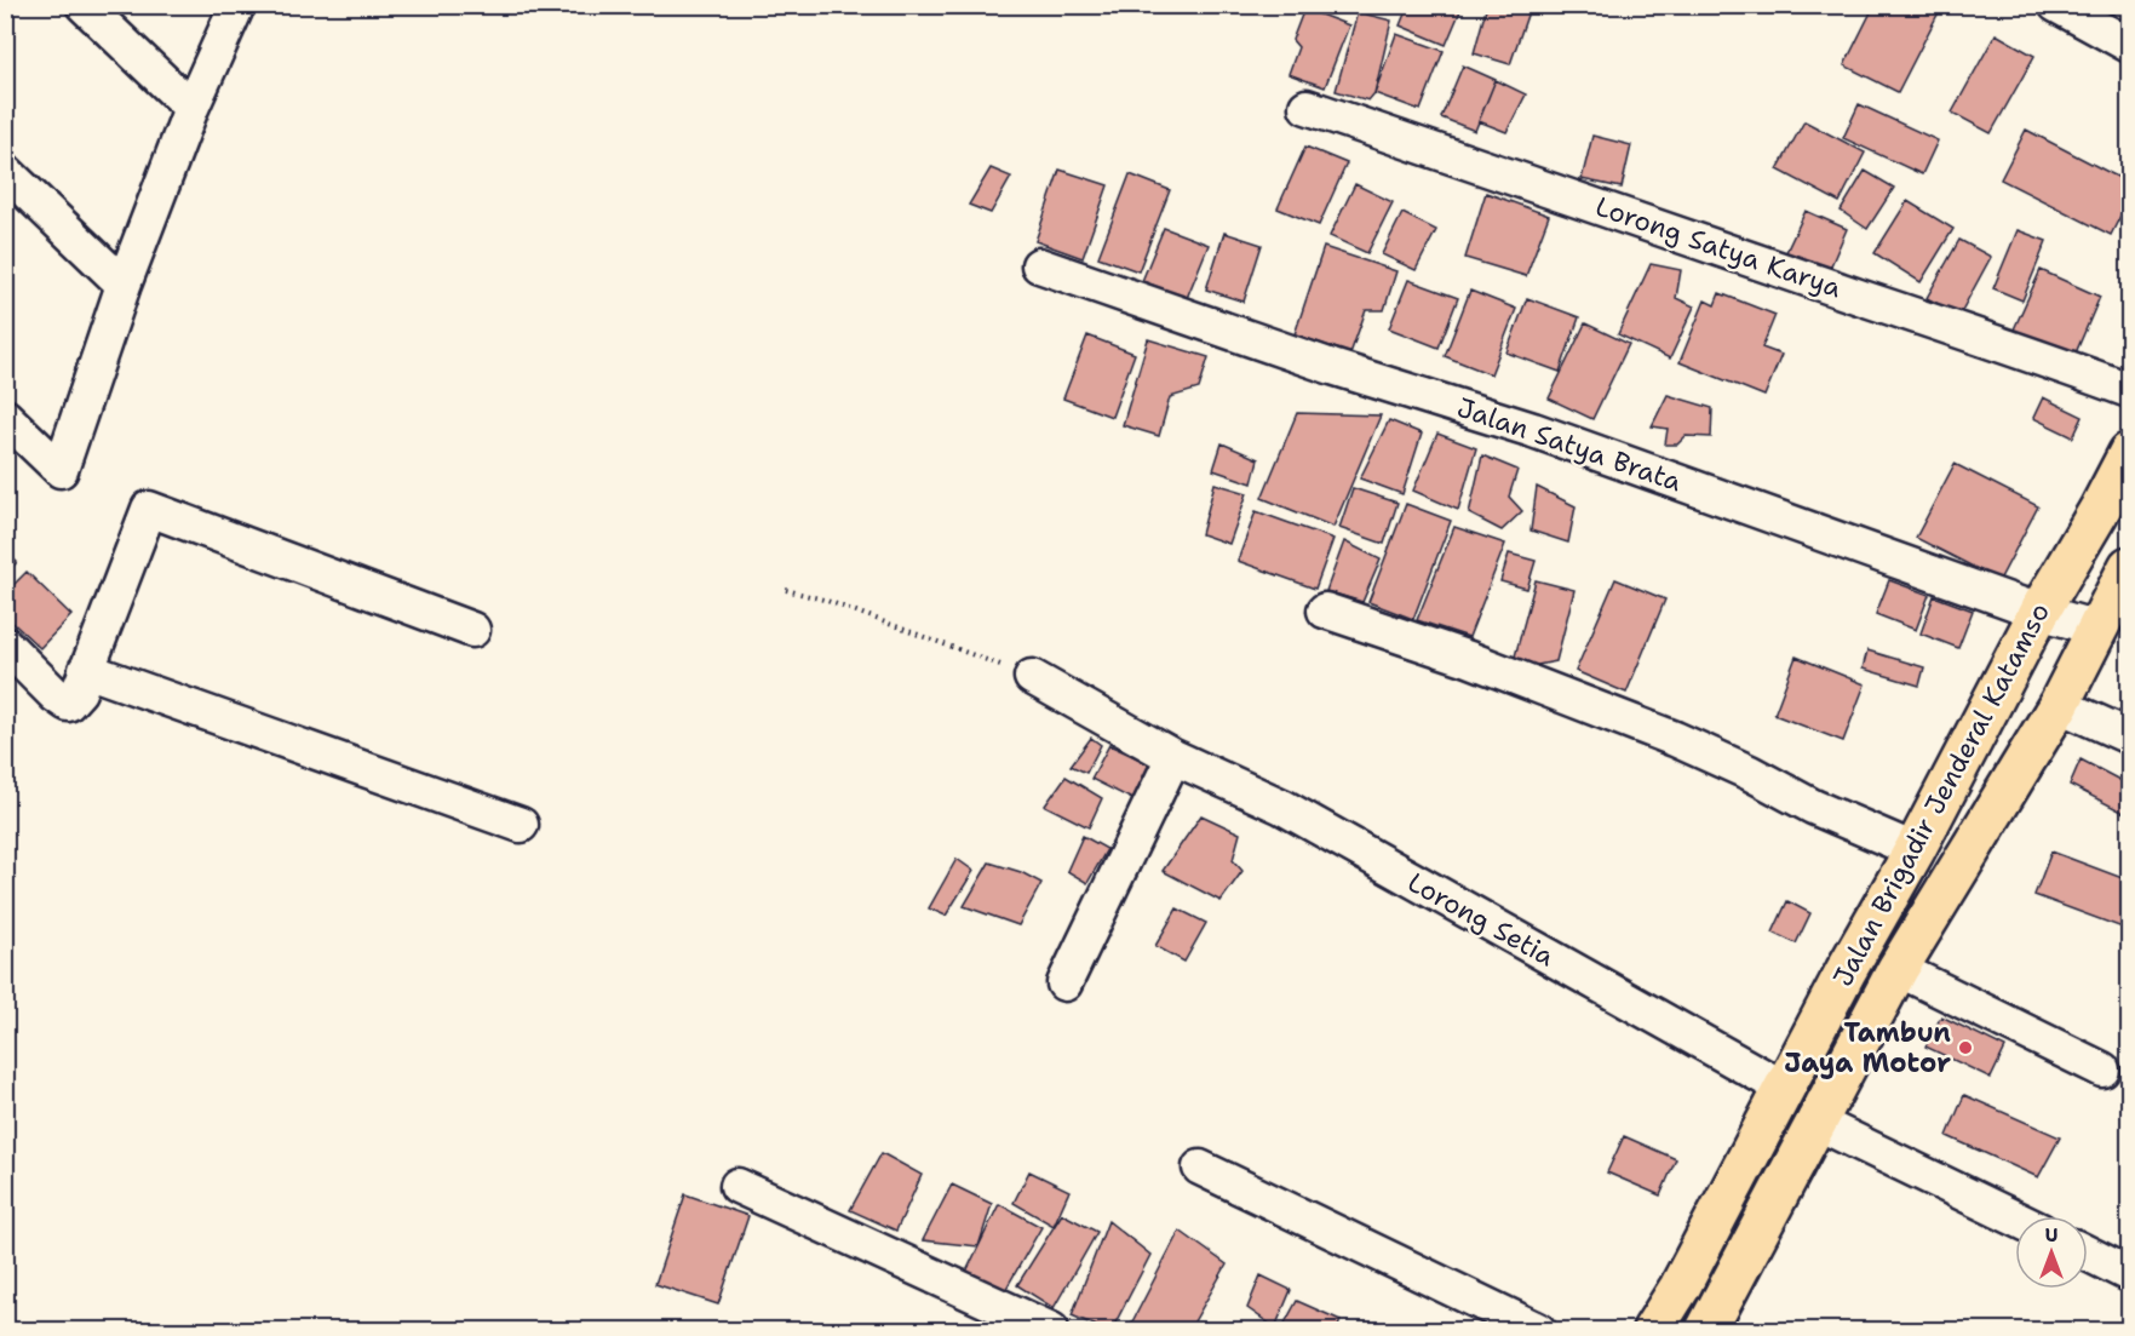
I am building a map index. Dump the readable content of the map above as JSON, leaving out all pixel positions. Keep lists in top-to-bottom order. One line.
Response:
{"streets":{"main road":["Jalan Brigadir Jenderal Katamso"],"street":["Lorong Satya Karya","Jalan Satya Brata","Lorong Setia"]},"crossings":[["Jalan Satya Brata","Jalan Brigadir Jenderal Katamso"],["Jalan Brigadir Jenderal Katamso","Lorong Setia"]],"places":["Tambun Jaya Motor"],"north":"top"}
